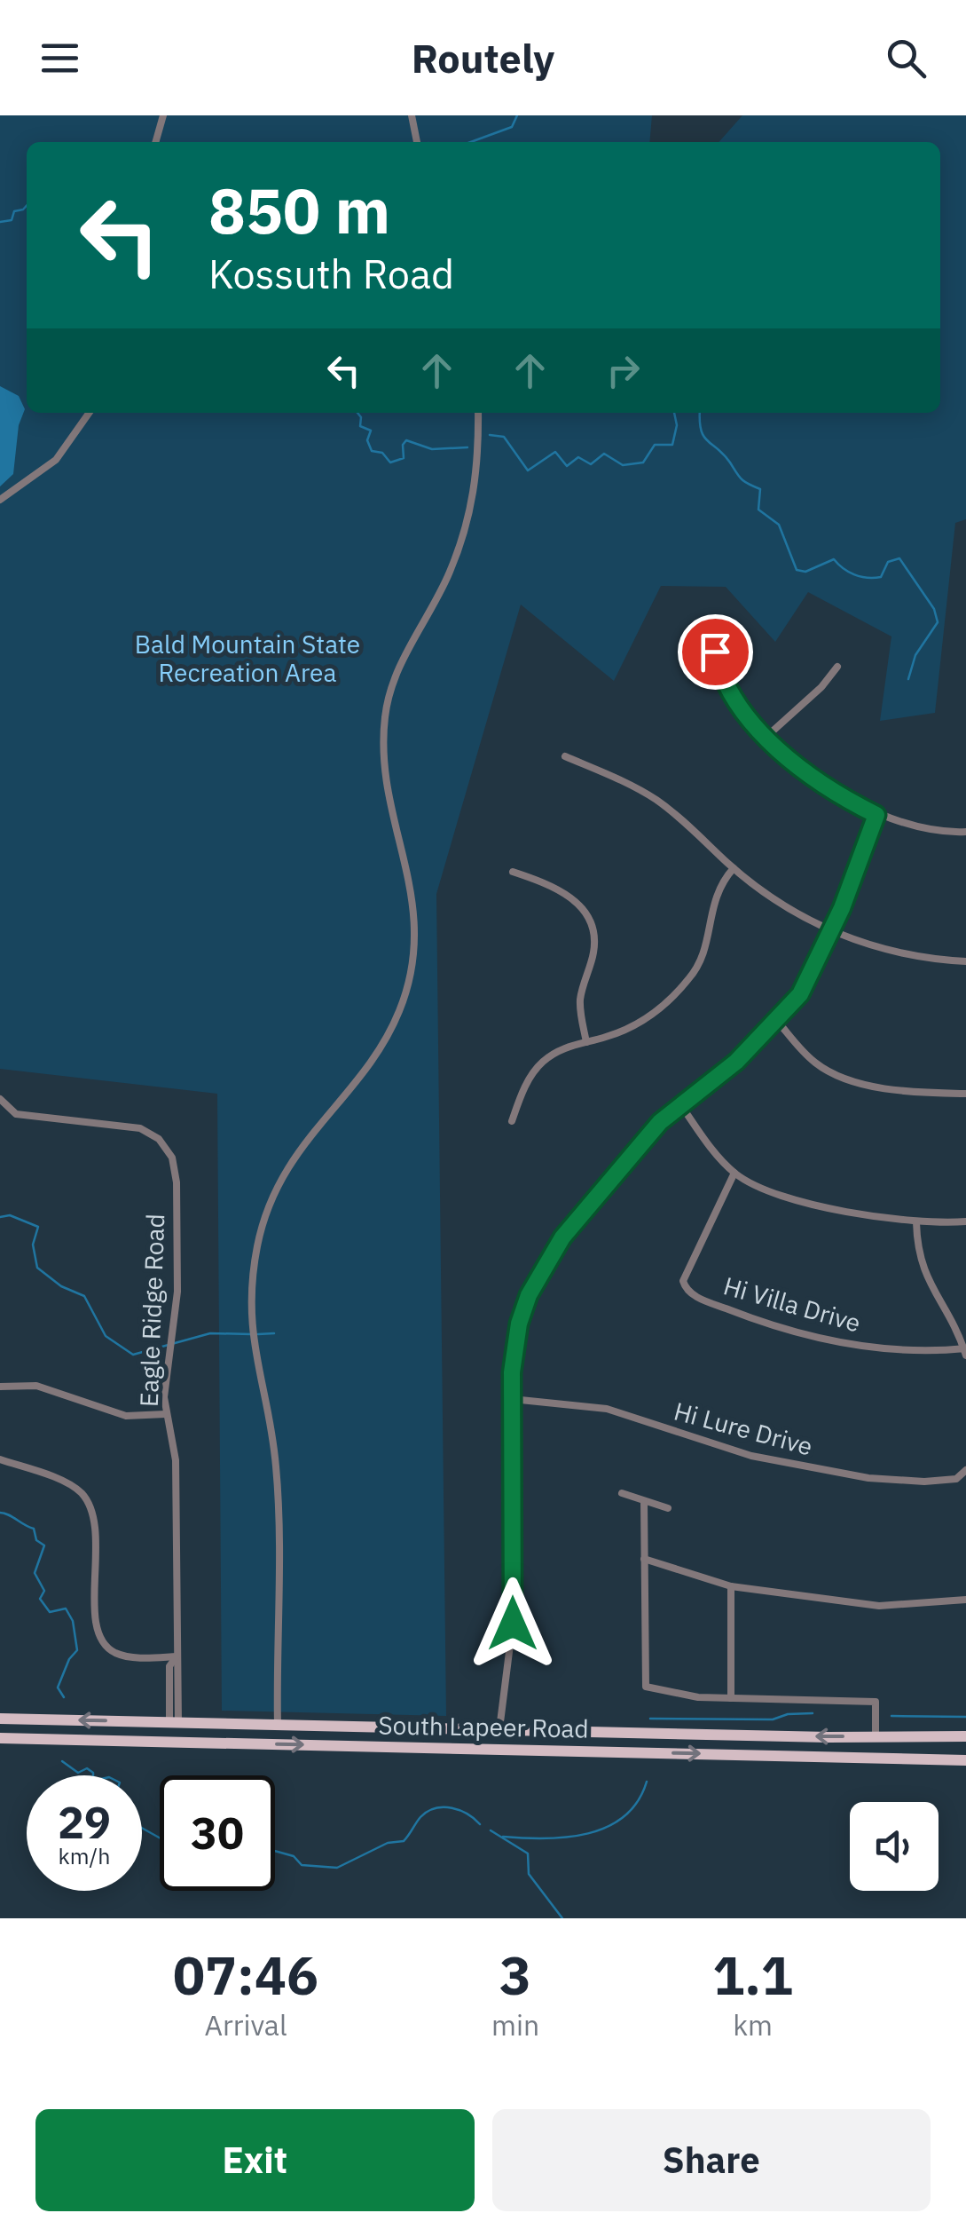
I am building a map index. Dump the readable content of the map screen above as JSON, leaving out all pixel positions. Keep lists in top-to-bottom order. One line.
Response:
{"streets":{"main road":["South Lapeer Road"],"street":["Hi Villa Drive","Eagle Ridge Road","Hi Lure Drive"]},"crossings":[["Eagle Ridge Road","South Lapeer Road"]],"parks":["Bald Mountain State Recreation Area"],"page":{"header":"Routely","turn":["850 m","Kossuth Road"],"speed":"29 km/h","limit":"30","eta":["07:46","Arrival","3","min","1.1","km"],"buttons":["Exit","Share"]}}
